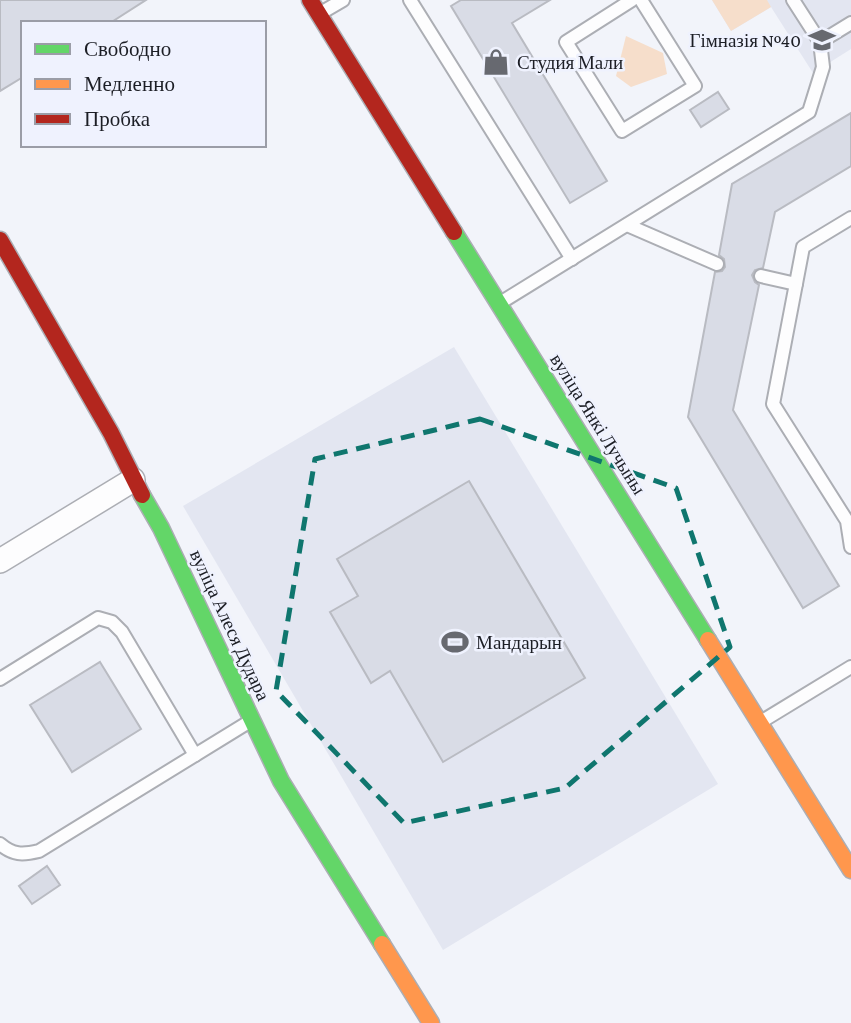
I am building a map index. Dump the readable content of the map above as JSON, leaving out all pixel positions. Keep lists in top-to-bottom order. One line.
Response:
{"streets":{"main road":["вуліца Янкі Лучыны","вуліца Алеся Дудара"]},"places":{"school or university":["Гімназія №40"],"shop":["Студия Мали"],"sports":["Мандарын"]},"legend":["Свободно","Медленно","Пробка"]}
